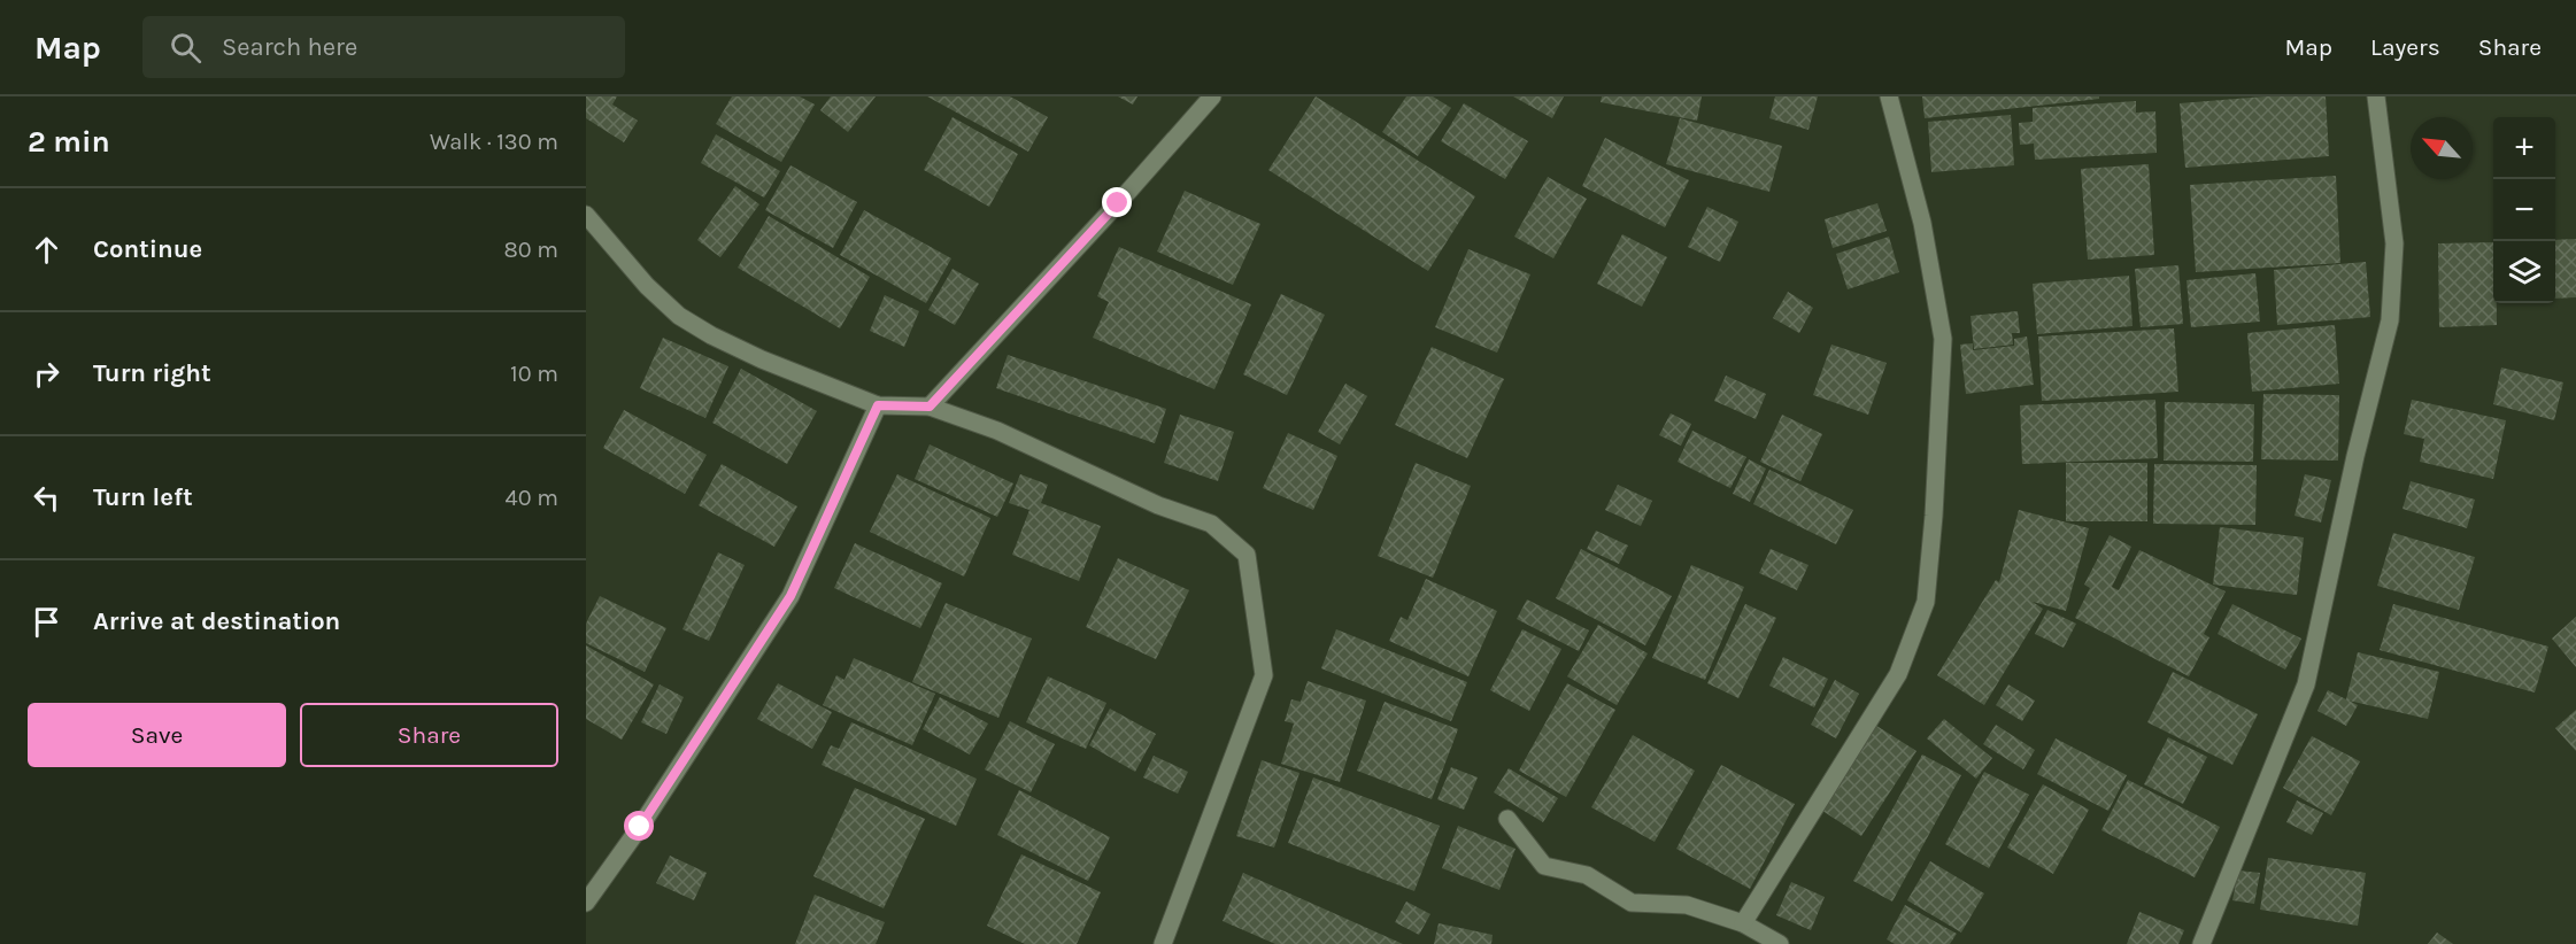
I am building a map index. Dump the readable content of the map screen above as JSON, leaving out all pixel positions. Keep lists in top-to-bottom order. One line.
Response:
{"north":"top left","page":{"header":"Map","search":"Search here","nav":["Map","Layers","Share"],"heading":["2 min","Walk · 130 m"],"map_buttons":["+","−"],"list":[["Continue","80 m"],["Turn right","10 m"],["Turn left","40 m"],"Arrive at destination"],"buttons":["Save","Share"]}}
